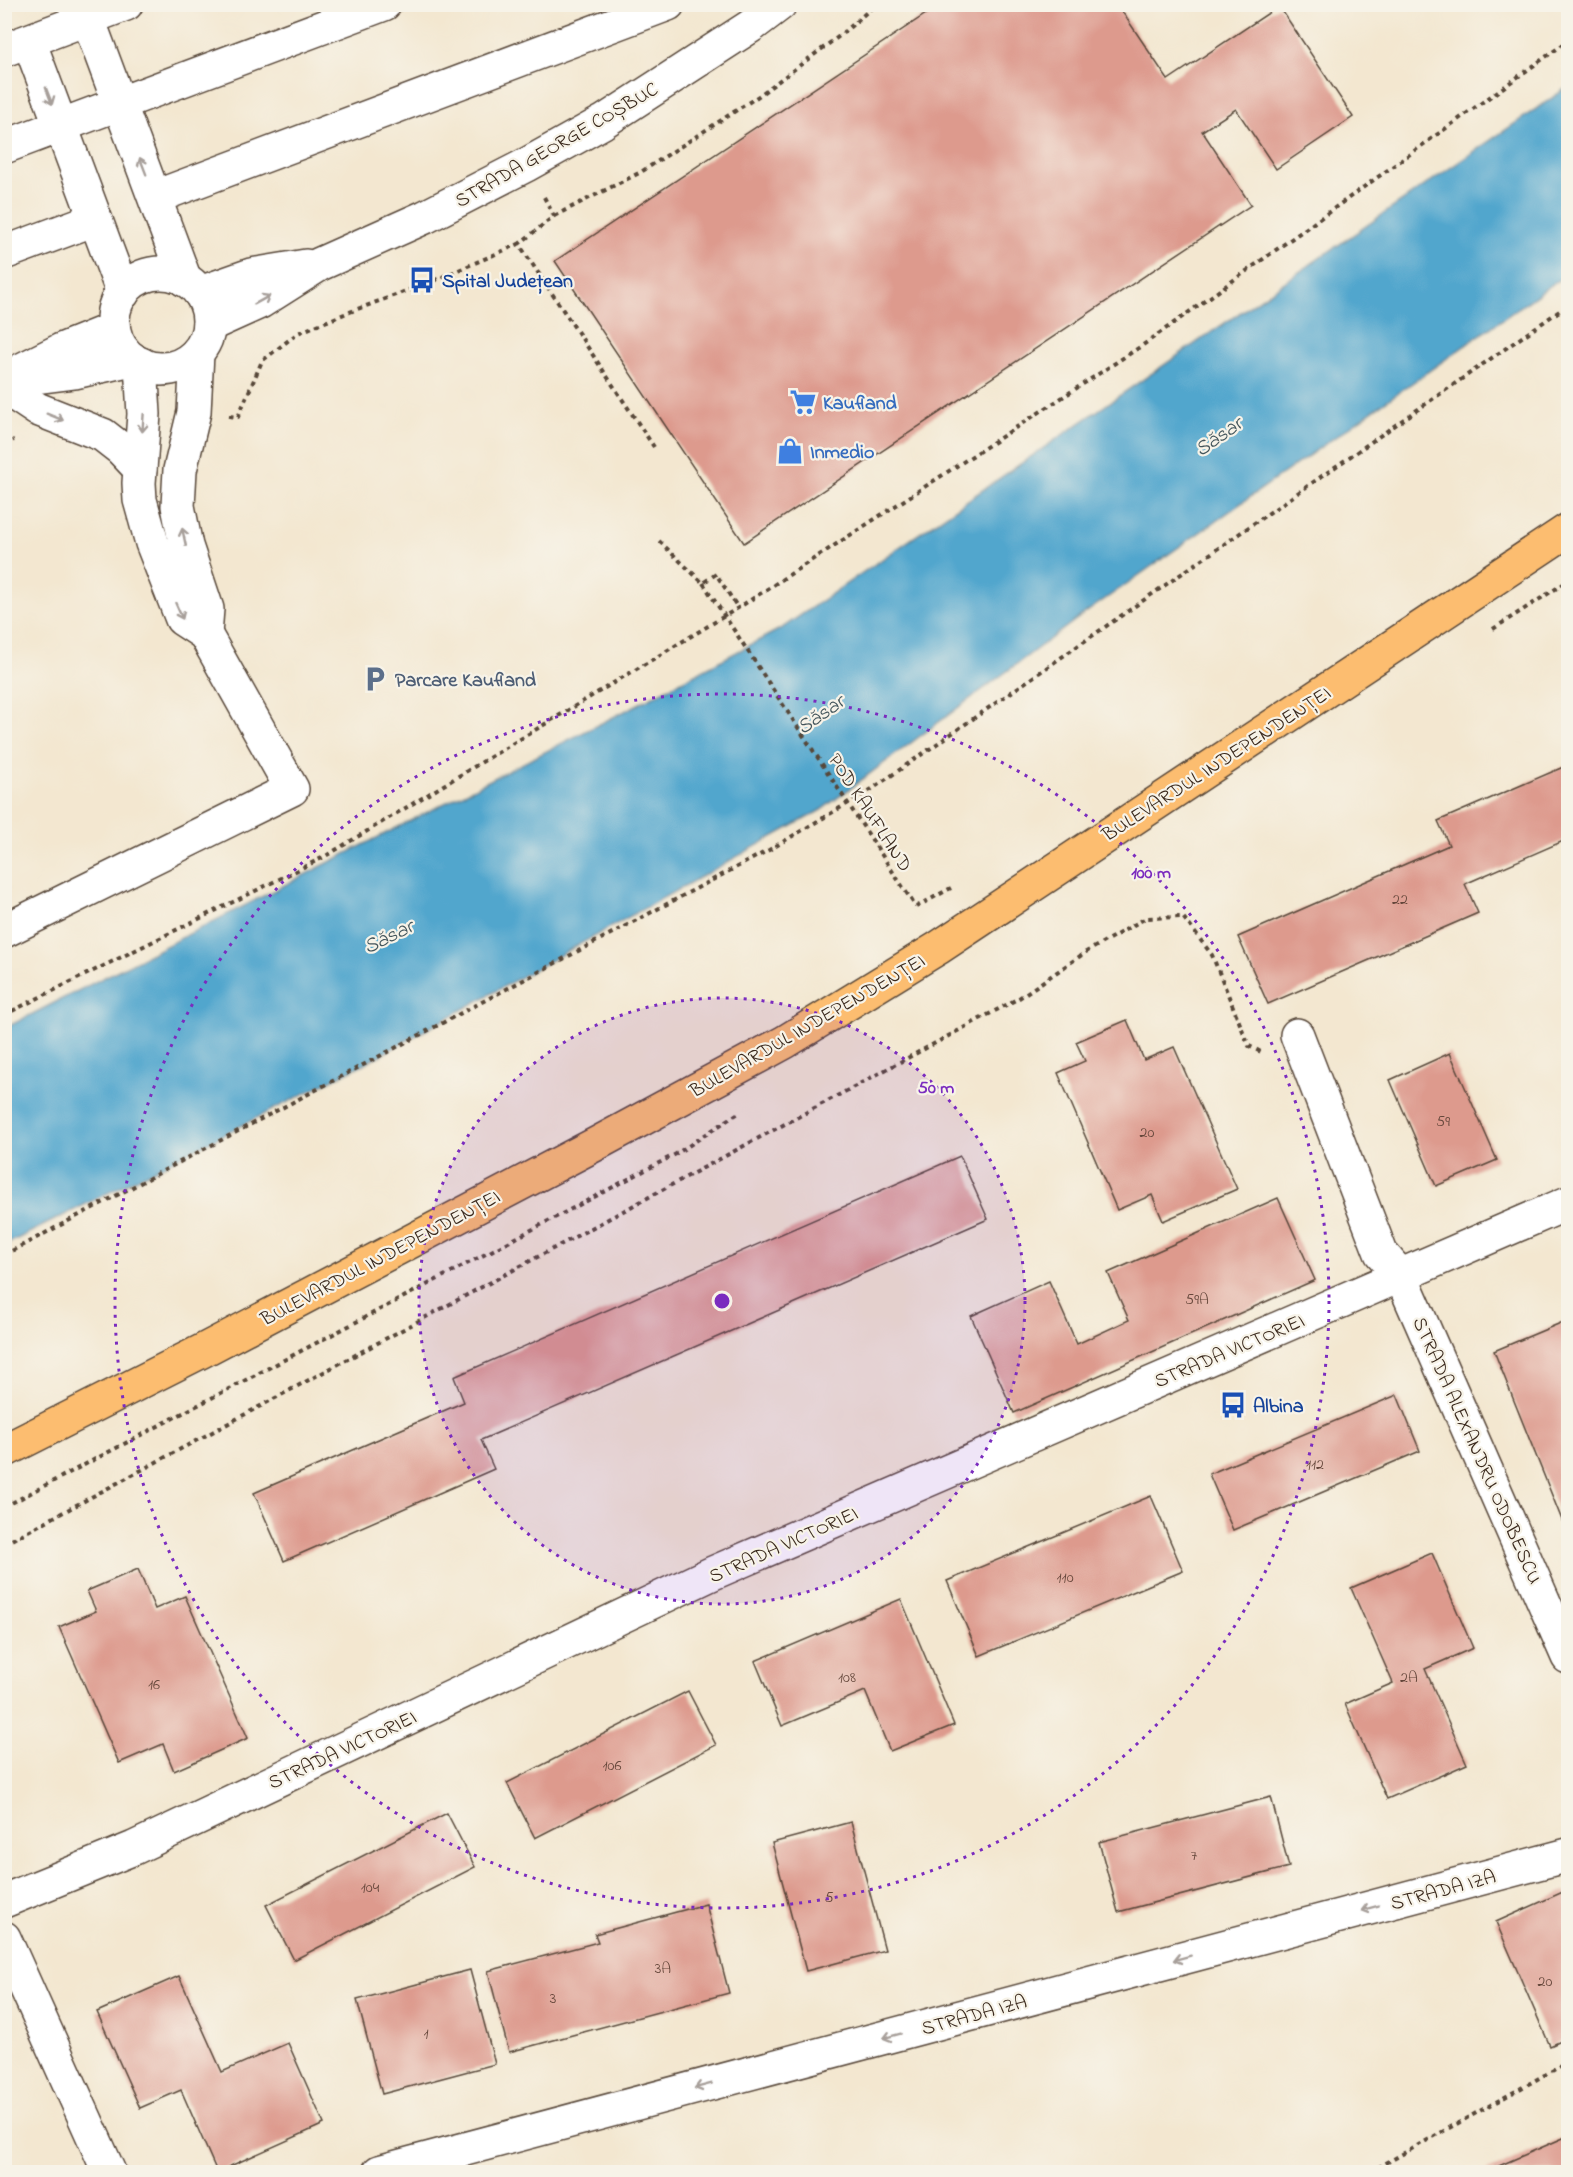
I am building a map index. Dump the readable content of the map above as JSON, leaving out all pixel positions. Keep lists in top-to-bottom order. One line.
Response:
{"streets":{"main road":["BULEVARDUL INDEPENDENȚEI"],"street":["STRADA GEORGE COȘBUC","STRADA VICTORIEI","STRADA ALEXANDRU ODOBESCU","STRADA IZA"],"path":["POD KAUFLAND"]},"crossings":[["STRADA VICTORIEI","STRADA ALEXANDRU ODOBESCU"]],"one_way":["STRADA IZA"],"water":["Săsar"],"places":{"bus stop":["Spital Județean","Albina"],"supermarket":["Kaufland"],"shop":["Inmedio"],"parking":["Parcare Kaufland"]},"house_numbers":["22","59","20","59A","112","110","108","2A","16","106","7","104","5","3A","20","3","1"],"rings":["100 m","50 m"]}
